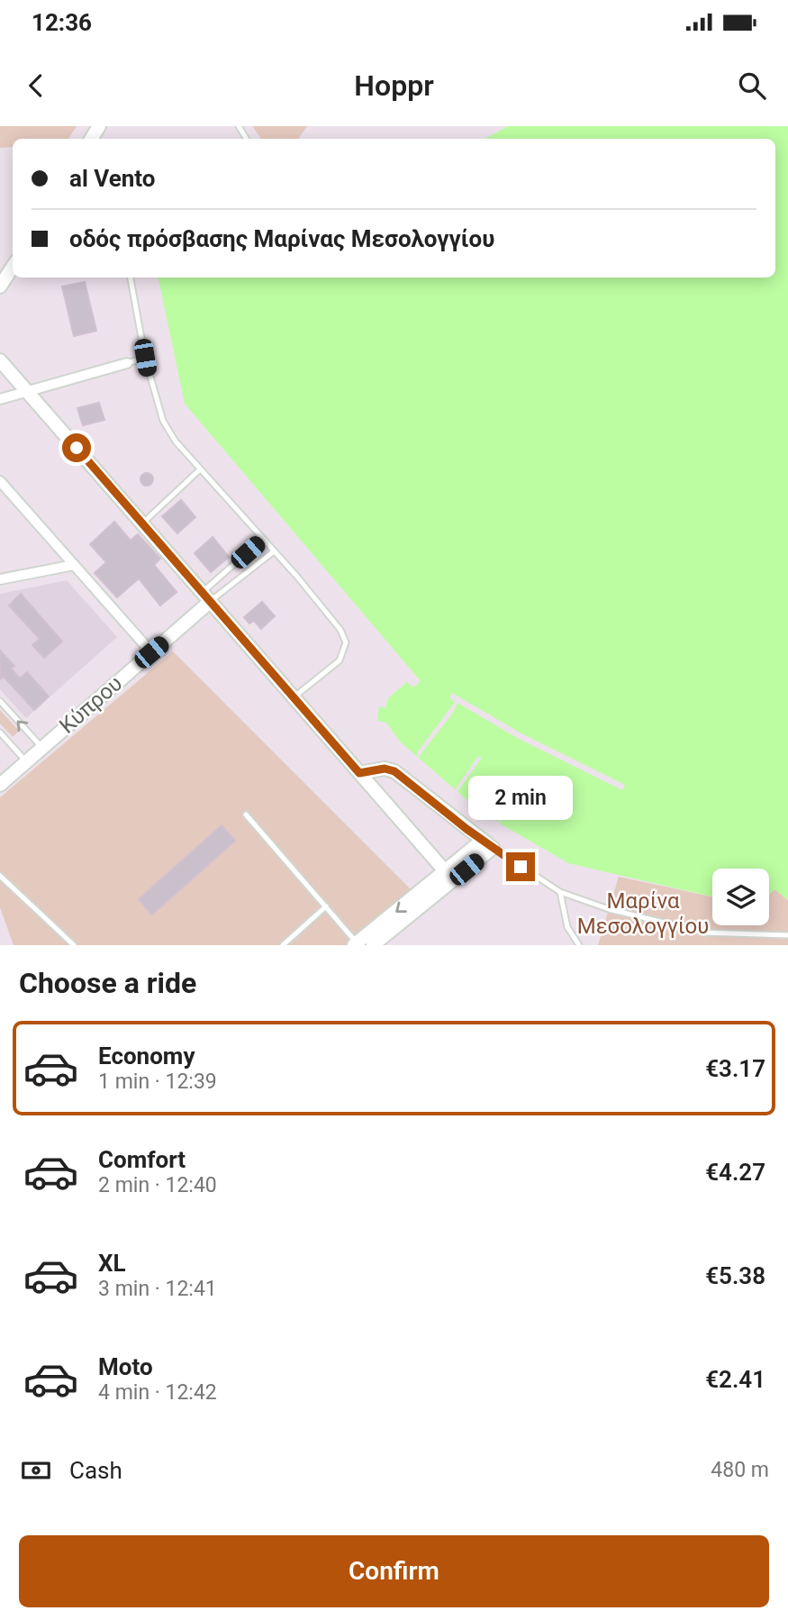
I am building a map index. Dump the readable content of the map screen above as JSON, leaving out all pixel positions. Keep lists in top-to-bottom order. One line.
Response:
{"streets":{"street":["Κύπρου"]},"parks":["Μαρίνα Μεσολογγίου"],"page":{"status":"12:36","header":"Hoppr","banner":["al Vento","οδός πρόσβασης Μαρίνας Μεσολογγίου"],"bubble":"2 min","heading":"Choose a ride","list":[{"name":"Economy","note":"1 min · 12:39","value":"€3.17"},{"name":"Comfort","note":"2 min · 12:40","value":"€4.27"},{"name":"XL","note":"3 min · 12:41","value":"€5.38"},{"name":"Moto","note":"4 min · 12:42","value":"€2.41"}],"pay":["Cash","480 m"],"buttons":"Confirm"}}
